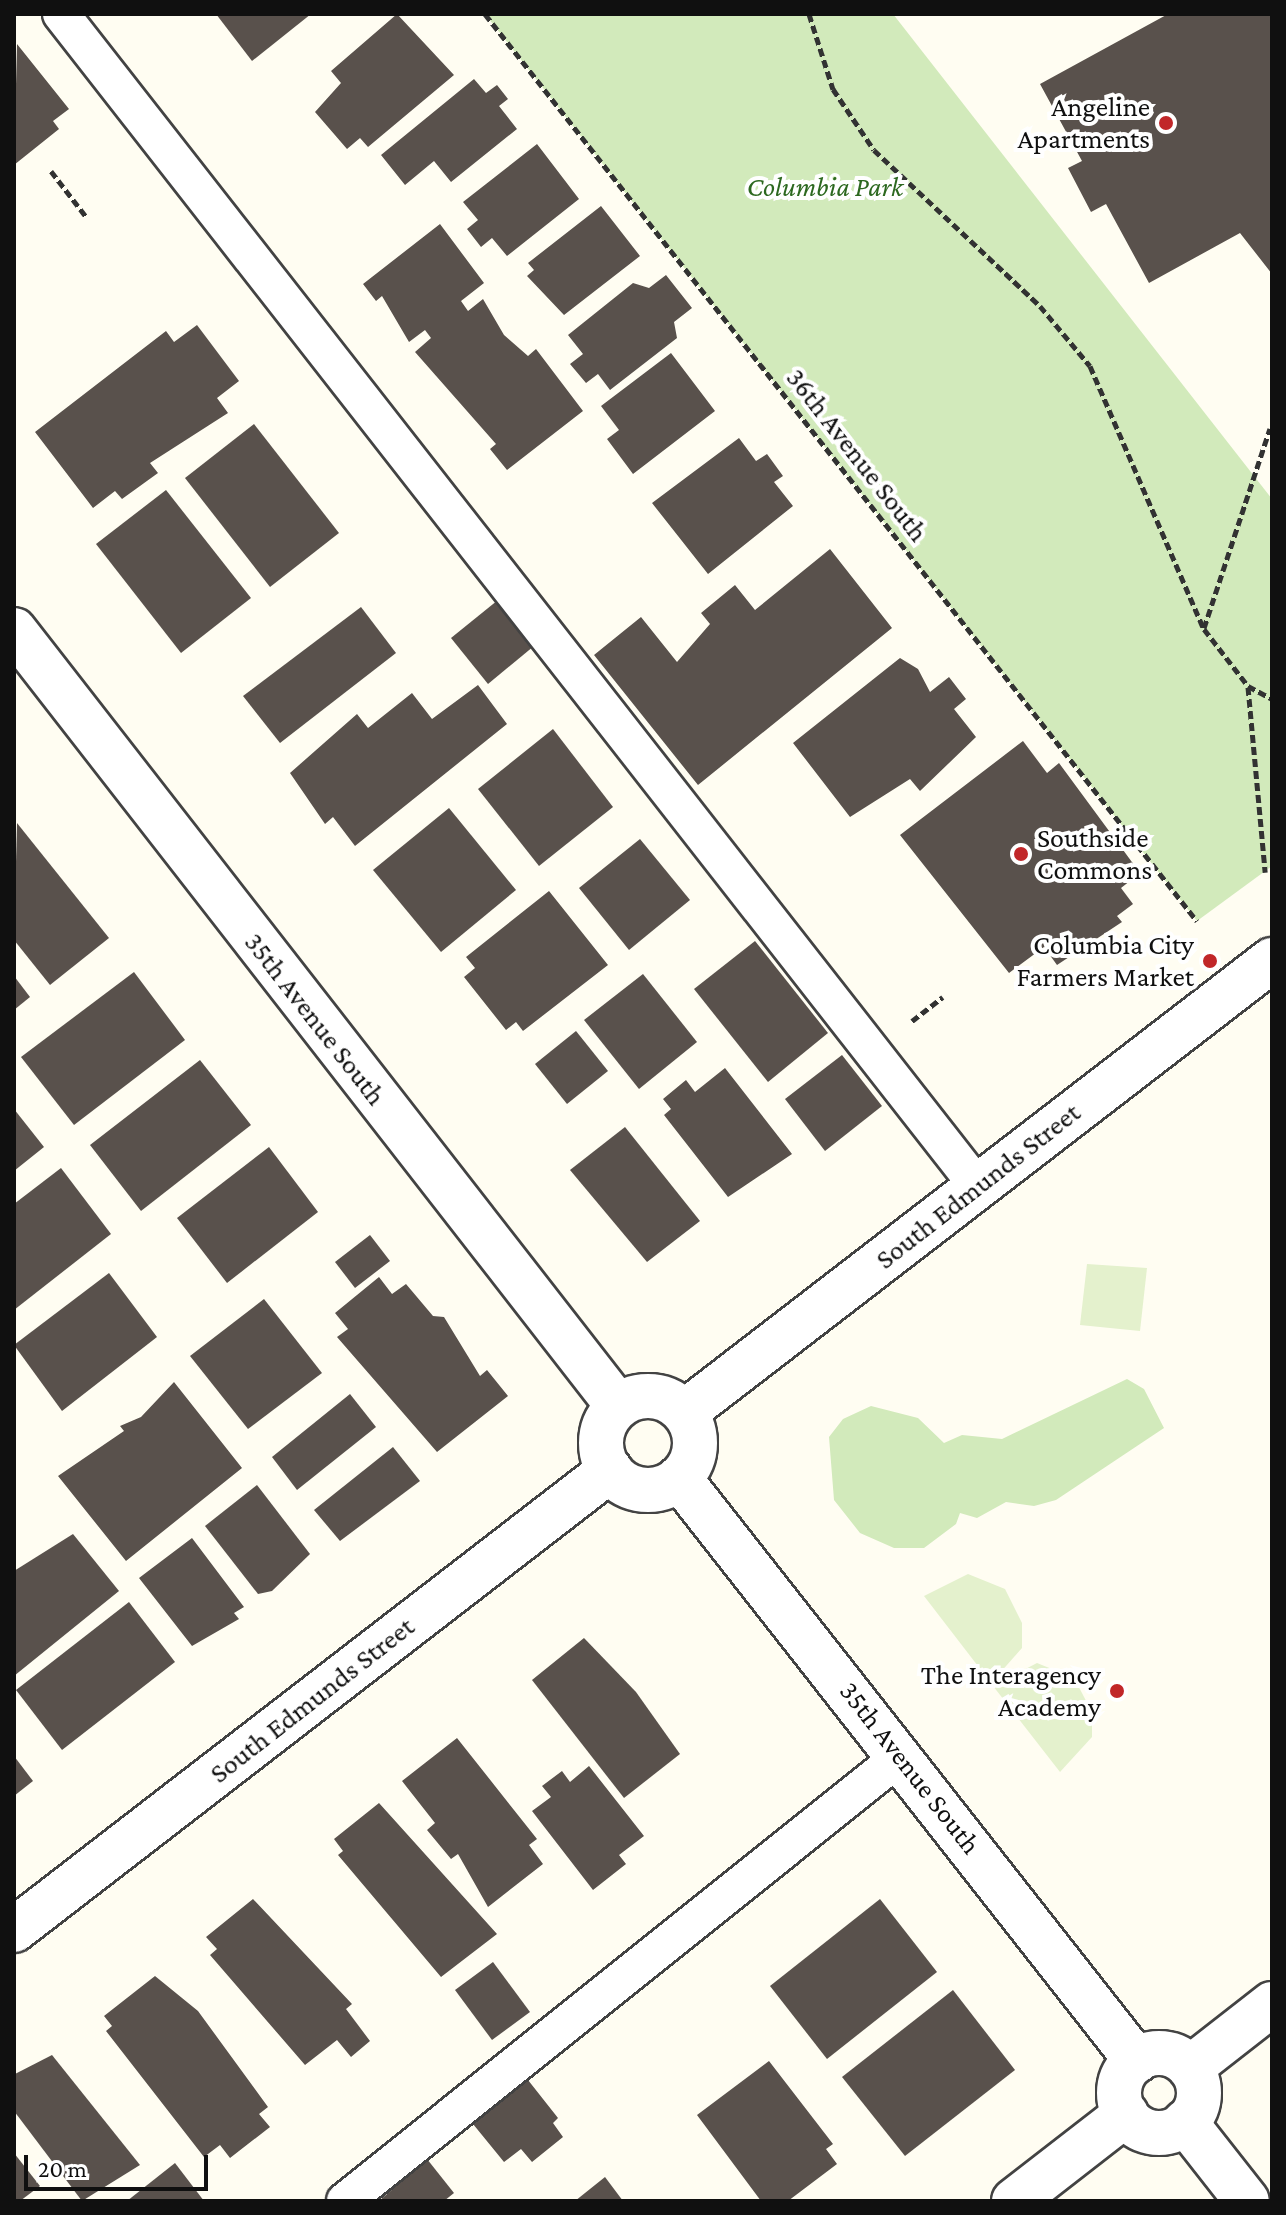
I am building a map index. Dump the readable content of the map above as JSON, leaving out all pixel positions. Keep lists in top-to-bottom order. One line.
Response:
{"streets":{"street":["35th Avenue South","South Edmunds Street"],"path":["36th Avenue South"]},"crossings":[["35th Avenue South","South Edmunds Street"]],"parks":["Columbia Park"],"places":["Angeline Apartments","Southside Commons","Columbia City Farmers Market","The Interagency Academy"],"scale_bar":"20 m"}
